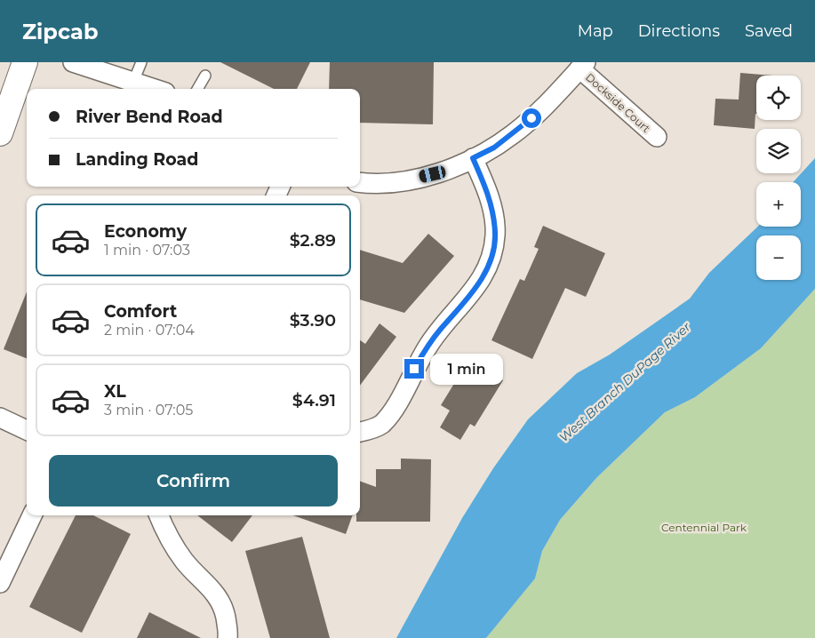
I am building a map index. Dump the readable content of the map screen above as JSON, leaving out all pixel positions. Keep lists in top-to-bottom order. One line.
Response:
{"streets":{"street":["Dockside Court"]},"water":["West Branch DuPage River"],"parks":["Centennial Park"],"page":{"header":"Zipcab","nav":["Map","Directions","Saved"],"map_buttons":["+","−"],"banner":["River Bend Road","Landing Road"],"list":[{"name":"Economy","note":"1 min · 07:03","value":"$2.89"},{"name":"Comfort","note":"2 min · 07:04","value":"$3.90"},{"name":"XL","note":"3 min · 07:05","value":"$4.91"}],"bubble":"1 min","buttons":"Confirm"}}
